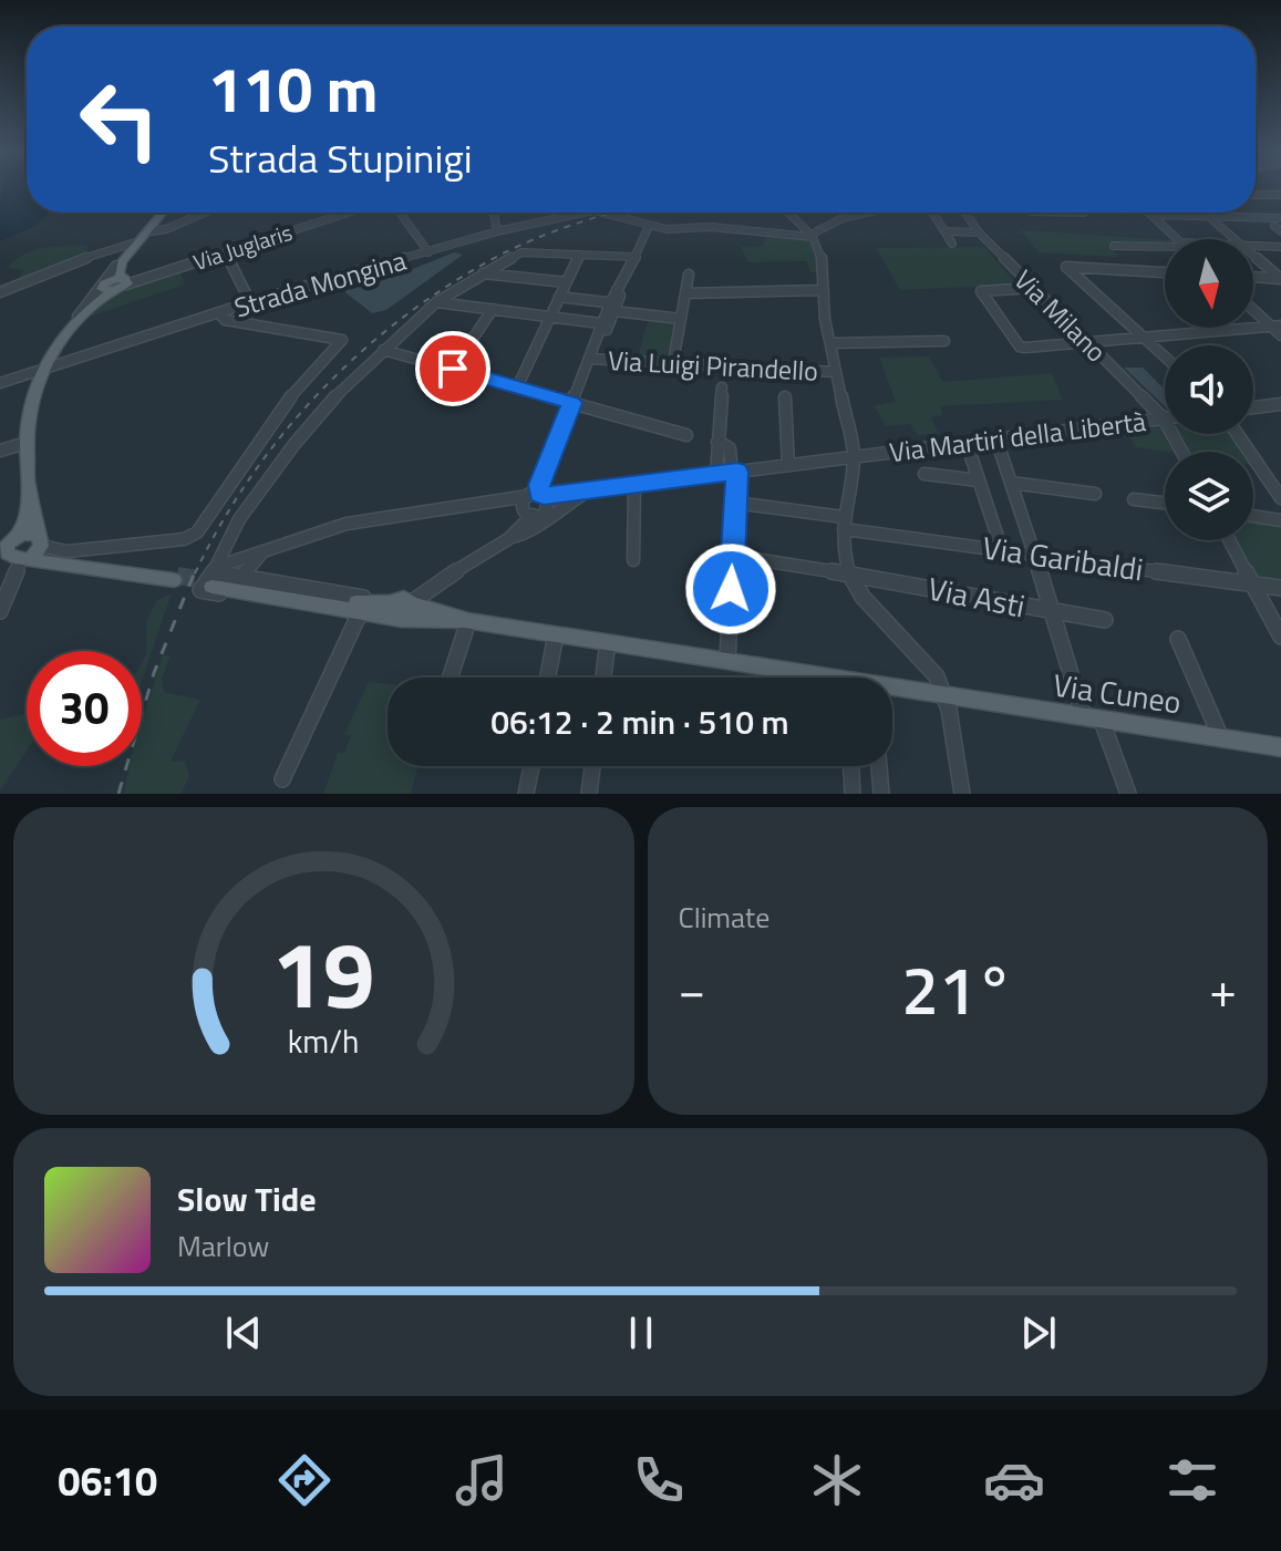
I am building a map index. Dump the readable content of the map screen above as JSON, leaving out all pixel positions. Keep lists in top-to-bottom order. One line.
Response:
{"streets":{"main road":["Via Cuneo"],"street":["Via Juglaris","Strada Mongina","Via Milano","Via Luigi Pirandello","Via Martiri della Libertà","Via Garibaldi","Via Asti"]},"crossings":[["Via Milano","Via Martiri della Libertà"]],"north":"bottom","page":{"turn":["110 m","Strada Stupinigi"],"limit":"30","trip":"06:12 · 2 min · 510 m","tile":"Climate","heat":["−","21°","+"],"song":["Slow Tide","Marlow"],"tabs":"06:10","gauge":["19","km/h"]}}
